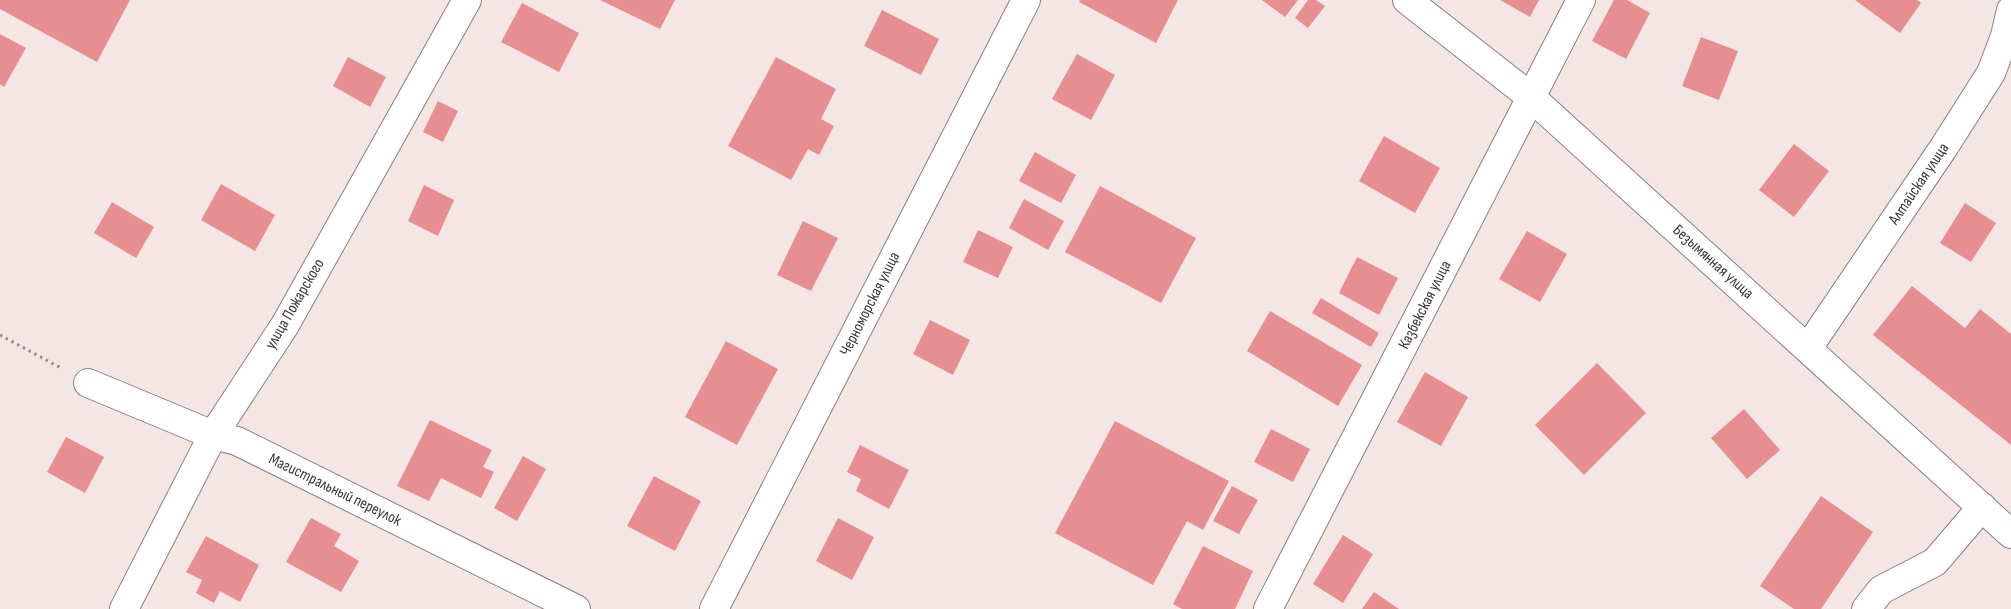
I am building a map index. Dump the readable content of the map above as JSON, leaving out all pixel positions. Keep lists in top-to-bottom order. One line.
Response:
{"streets":{"street":["Алтайская улица","Безымянная улица","улица Пожарского","Черноморская улица","Казбекская улица","Магистральный переулок"]},"crossings":[["Алтайская улица","Безымянная улица"],["Безымянная улица","Казбекская улица"],["улица Пожарского","Магистральный переулок"]]}
